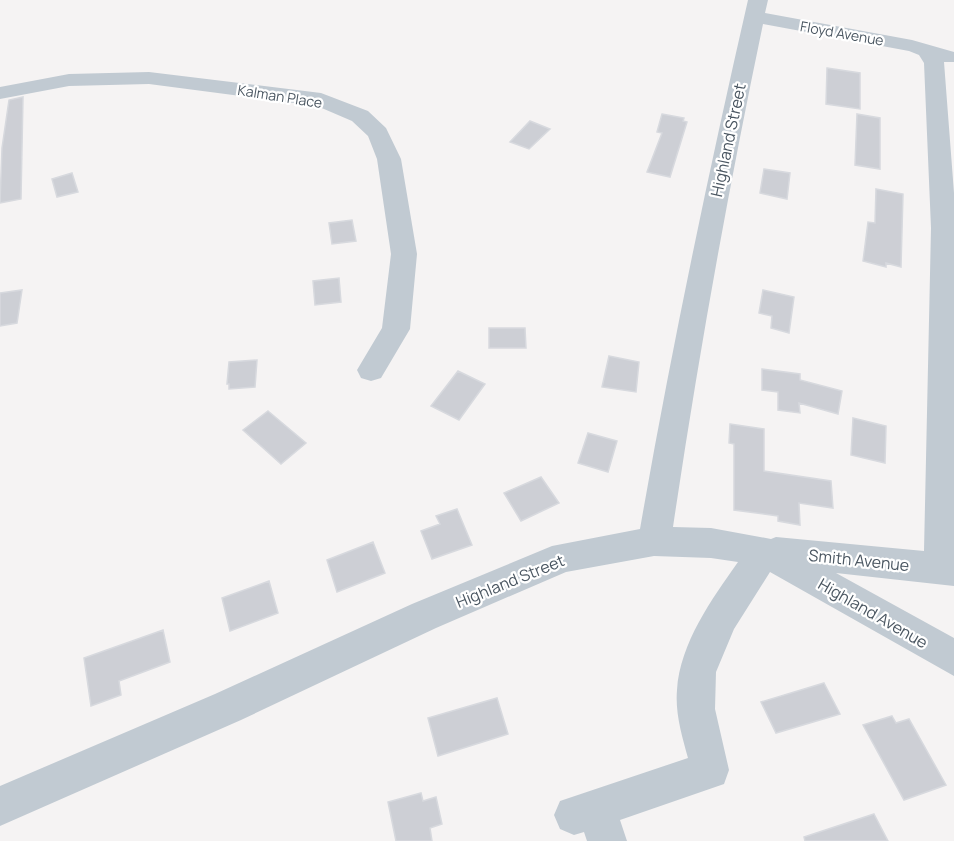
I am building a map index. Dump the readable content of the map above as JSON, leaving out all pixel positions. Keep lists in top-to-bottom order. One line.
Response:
{"streets":{"street":["Floyd Avenue","Kalman Place","Highland Street","Smith Avenue","Highland Avenue"]},"crossings":[["Floyd Avenue","Highland Street"],["Highland Street","Highland Avenue"],["Smith Avenue","Highland Avenue"]]}
